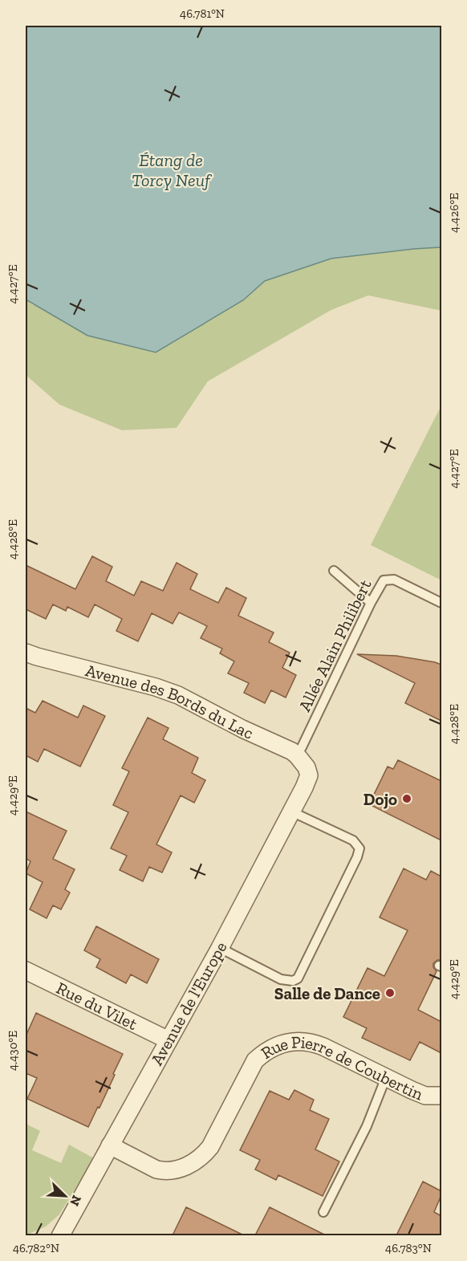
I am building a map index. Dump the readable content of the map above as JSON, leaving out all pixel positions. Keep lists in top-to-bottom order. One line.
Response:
{"streets":{"street":["Avenue des Bords du Lac","Avenue de l'Europe","Rue du Vilet","Rue Pierre de Coubertin"],"lane":["Allée Alain Philibert"]},"crossings":[["Allée Alain Philibert","Avenue des Bords du Lac"],["Allée Alain Philibert","Avenue de l'Europe"],["Avenue des Bords du Lac","Avenue de l'Europe"],["Avenue de l'Europe","Rue du Vilet"],["Avenue de l'Europe","Rue Pierre de Coubertin"]],"water":["Étang de Torcy Neuf"],"places":["Dojo","Salle de Dance"],"north":"bottom right","coordinates":["46.781°N","4.426°E","4.427°E","4.428°E","4.429°E","4.430°E","46.782°N","46.783°N"]}
